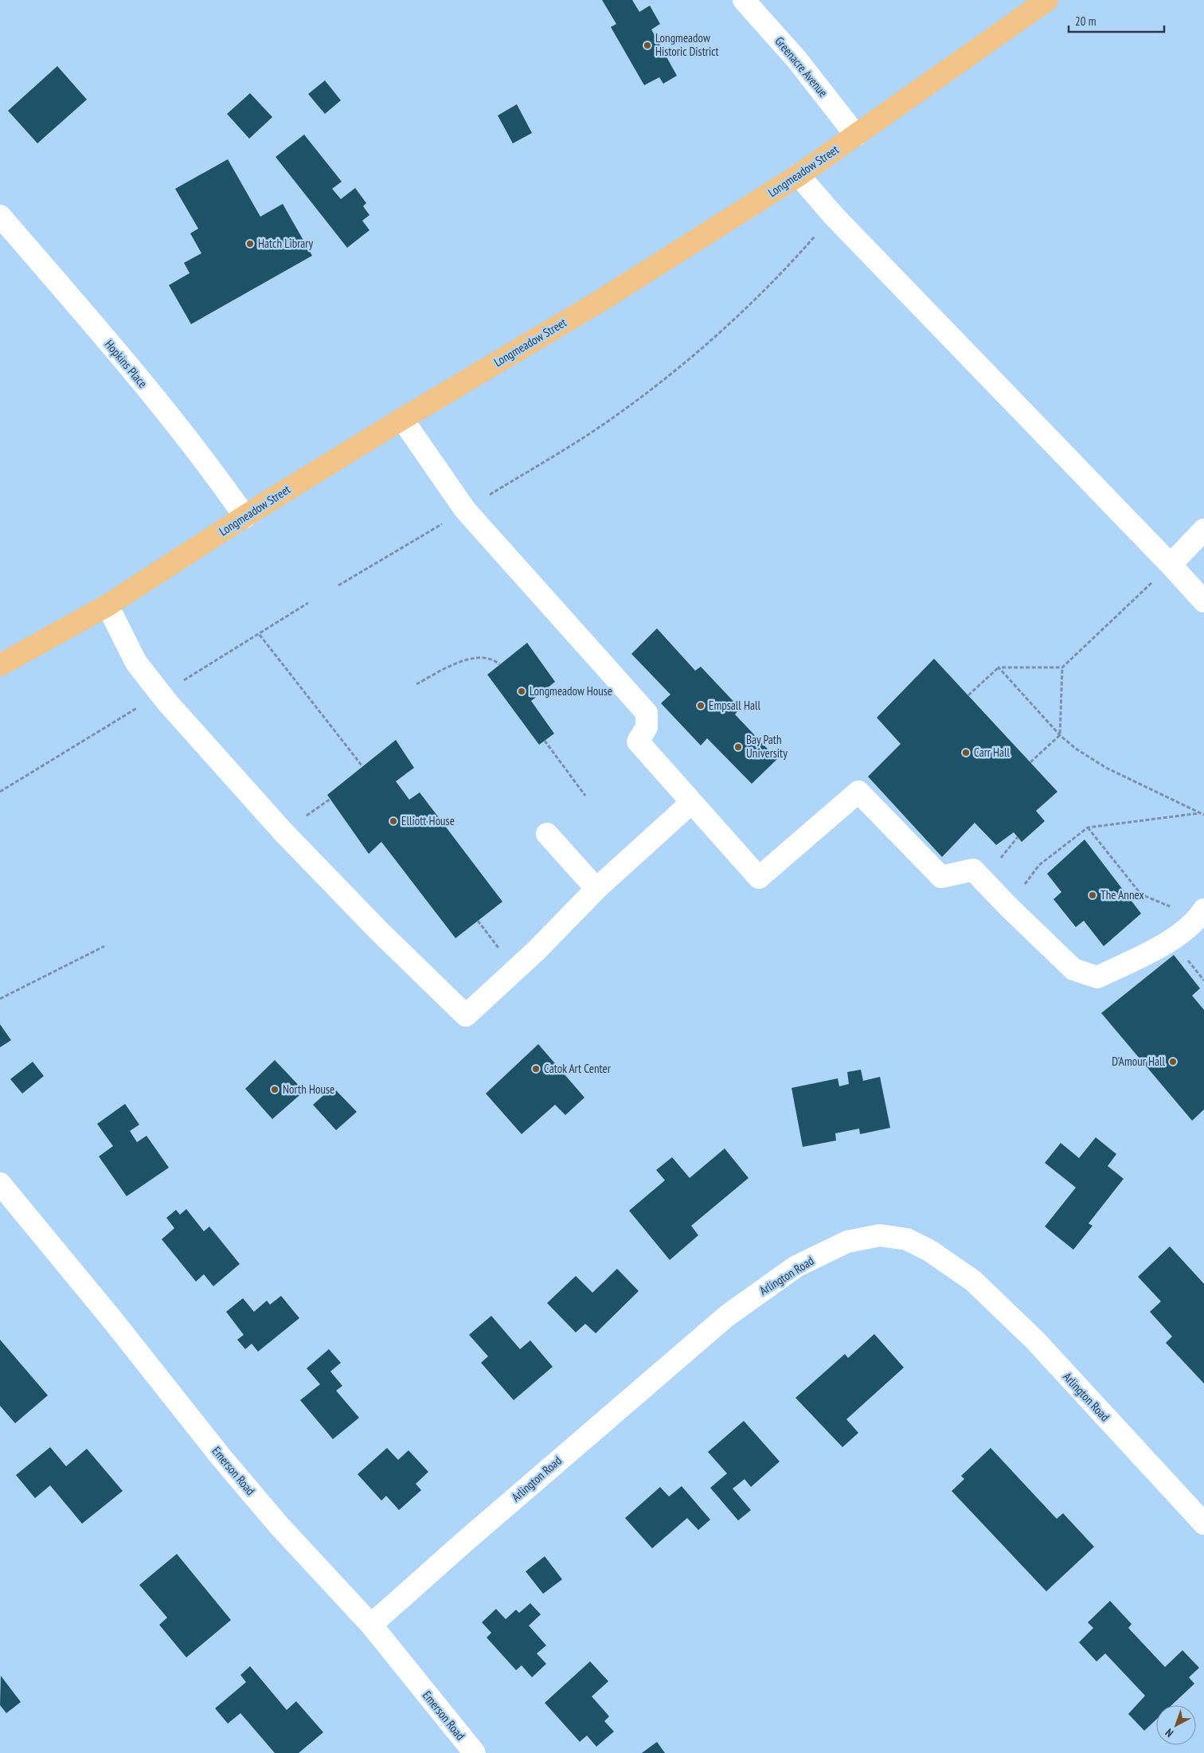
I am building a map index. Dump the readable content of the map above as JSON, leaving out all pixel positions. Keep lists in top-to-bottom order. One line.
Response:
{"streets":{"main road":["Longmeadow Street"],"street":["Greenacre Avenue","Hopkins Place","Arlington Road","Emerson Road"]},"crossings":[["Greenacre Avenue","Longmeadow Street"],["Longmeadow Street","Hopkins Place"],["Arlington Road","Emerson Road"]],"places":["Longmeadow Historic District","Hatch Library","Longmeadow House","Empsall Hall","Bay Path University","Carr Hall","Elliott House","The Annex","D'Amour Hall","Catok Art Center","North House"],"scale_bar":"20 m","north":"bottom left"}
